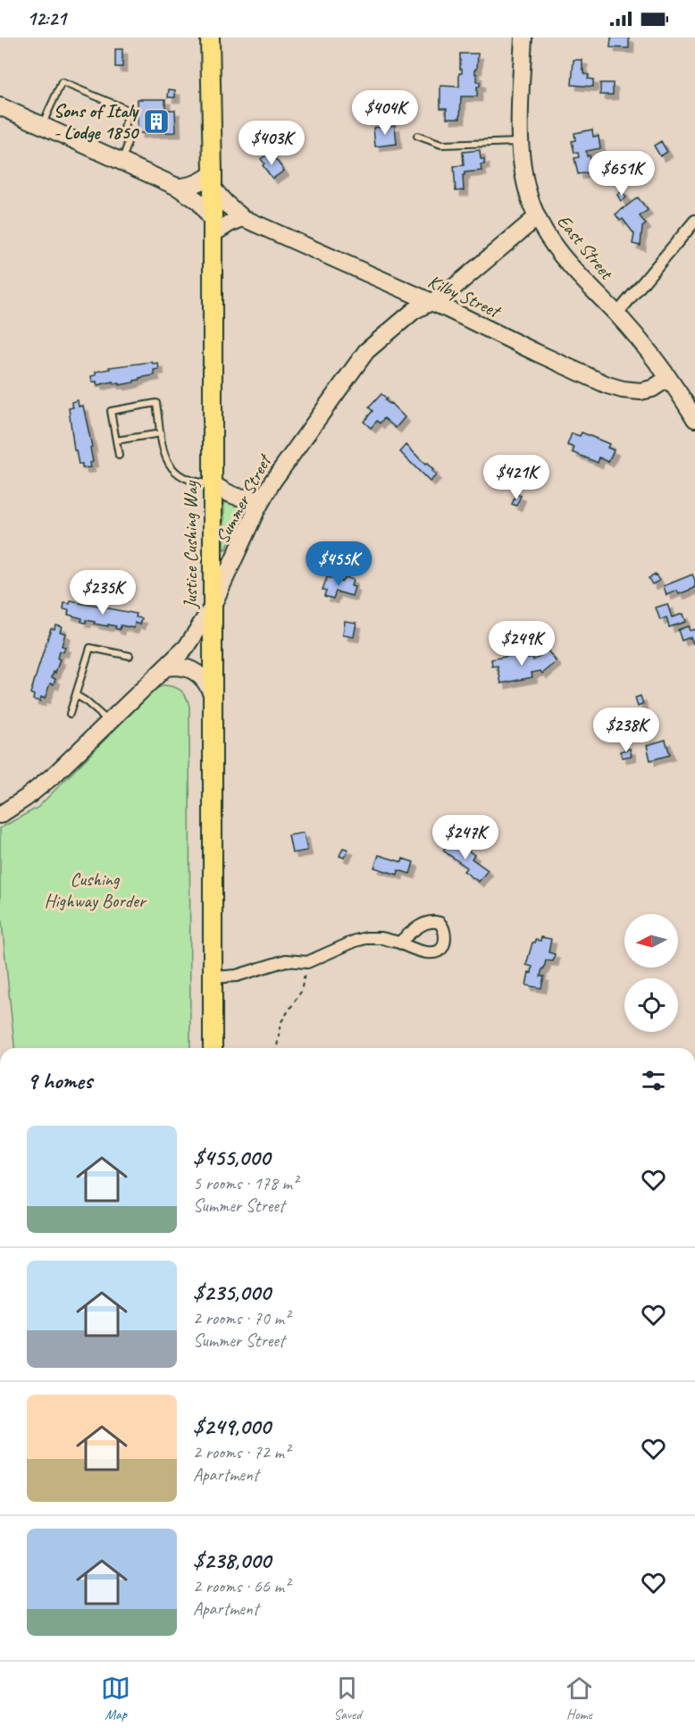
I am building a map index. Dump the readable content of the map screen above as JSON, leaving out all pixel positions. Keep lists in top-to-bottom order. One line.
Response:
{"streets":{"main road":["Justice Cushing Way"],"street":["East Street","Kilby Street","Summer Street"]},"crossings":[["East Street","Kilby Street"],["East Street","Summer Street"],["Kilby Street","Summer Street"],["Kilby Street","Justice Cushing Way"],["Summer Street","Justice Cushing Way"]],"parks":["Cushing Highway Border"],"places":{"building":["Sons of Italy - Lodge 1850"]},"north":"left","page":{"status":"12:21","price":["$404K","$403K","$651K","$421K","$455K","$235K","$249K","$238K","$247K"],"heading":"9 homes","list":[{"name":"$455,000","note":"5 rooms · 178 m² · Summer Street"},{"name":"$235,000","note":"2 rooms · 70 m² · Summer Street"},{"name":"$249,000","note":"2 rooms · 72 m² · Apartment"},{"name":"$238,000","note":"2 rooms · 66 m² · Apartment"}],"tabs":["Map","Saved","Home"]}}
